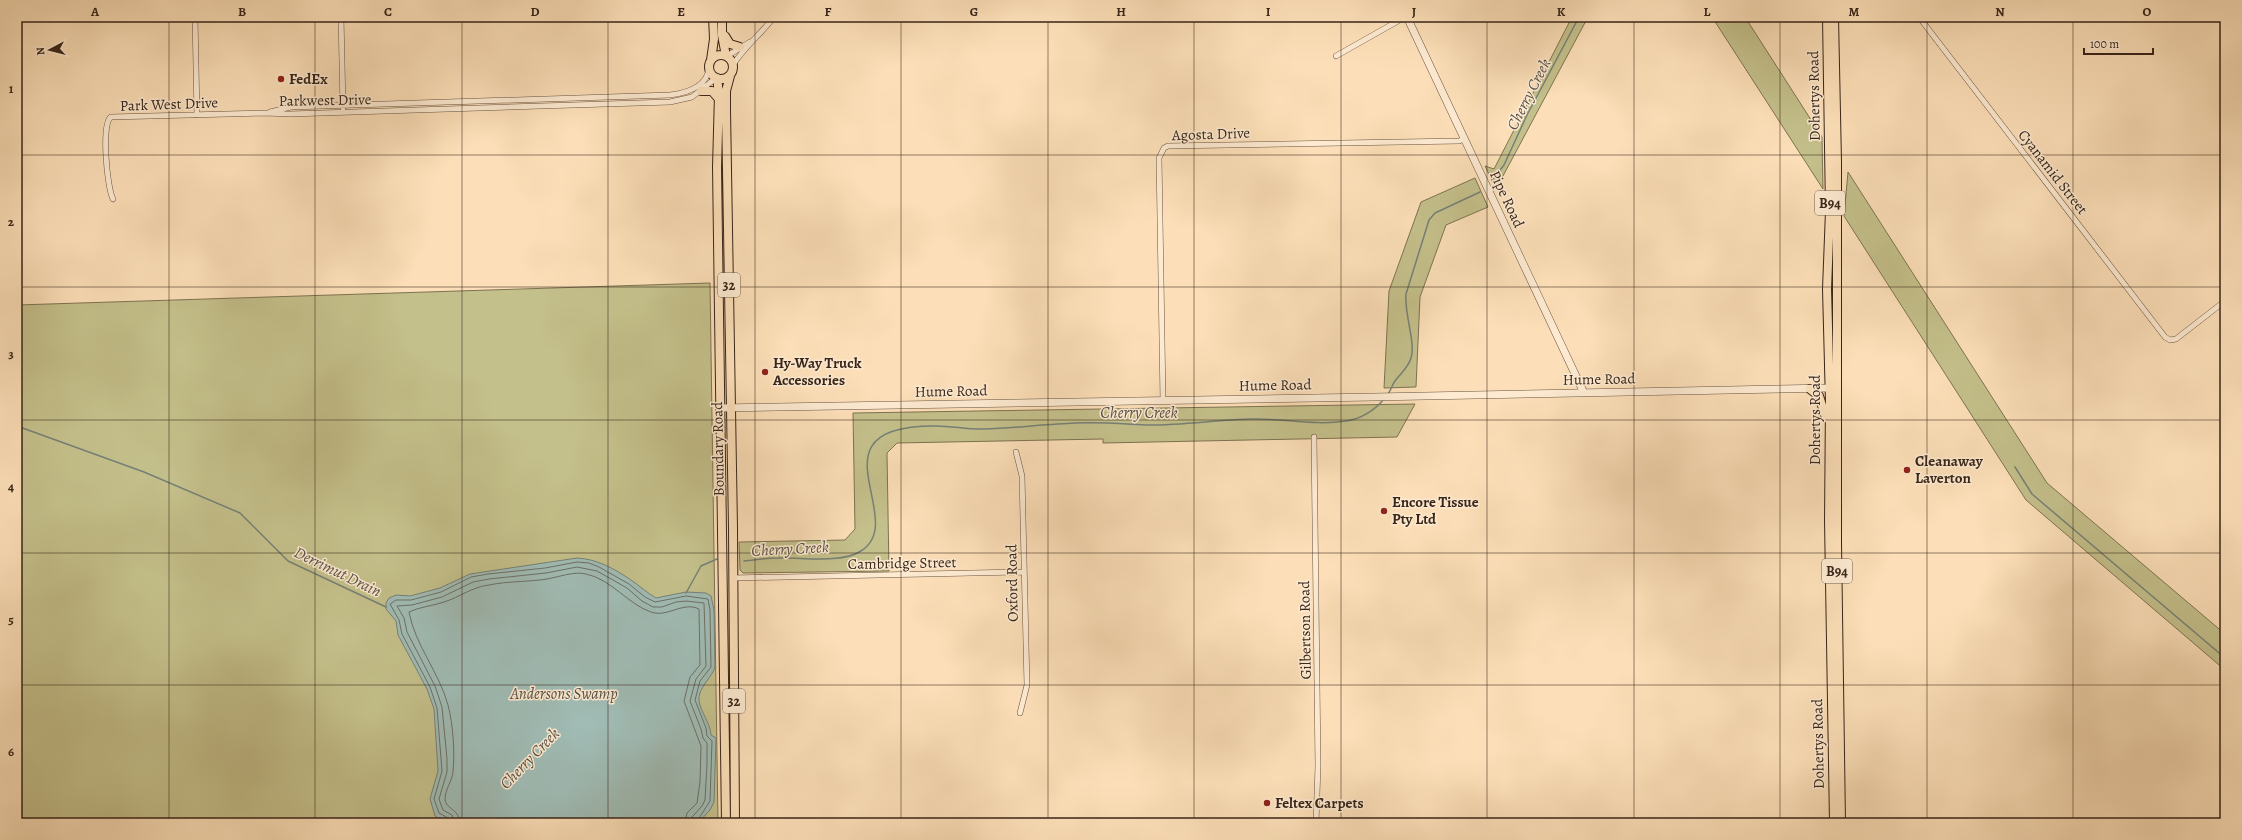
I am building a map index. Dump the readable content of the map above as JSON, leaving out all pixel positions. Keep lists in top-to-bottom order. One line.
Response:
{"streets":{"main road":["Dohertys Road","B94","32","Boundary Road"],"street":["Parkwest Drive","Park West Drive","Agosta Drive","Cyanamid Street","Pipe Road","Hume Road","Cambridge Street","Oxford Road","Gilbertson Road"]},"crossings":[["Dohertys Road","Hume Road"],["Parkwest Drive","Park West Drive"],["Parkwest Drive","32"],["Parkwest Drive","Boundary Road"],["Agosta Drive","Pipe Road"],["Agosta Drive","Hume Road"],["Pipe Road","Hume Road"],["32","Boundary Road"],["Hume Road","Boundary Road"],["Boundary Road","Cambridge Street"],["Cambridge Street","Oxford Road"]],"water":["Cherry Creek","Derrimut Drain","Andersons Swamp"],"places":["FedEx","Hy-Way Truck Accessories","Cleanaway Laverton","Encore Tissue Pty Ltd","Feltex Carpets"],"scale_bar":"100 m","north":"left","grid":{"columns":["A","B","C","D","E","F","G","H","I","J","K","L","M","N","O"],"rows":["1","2","3","4","5","6"]}}
